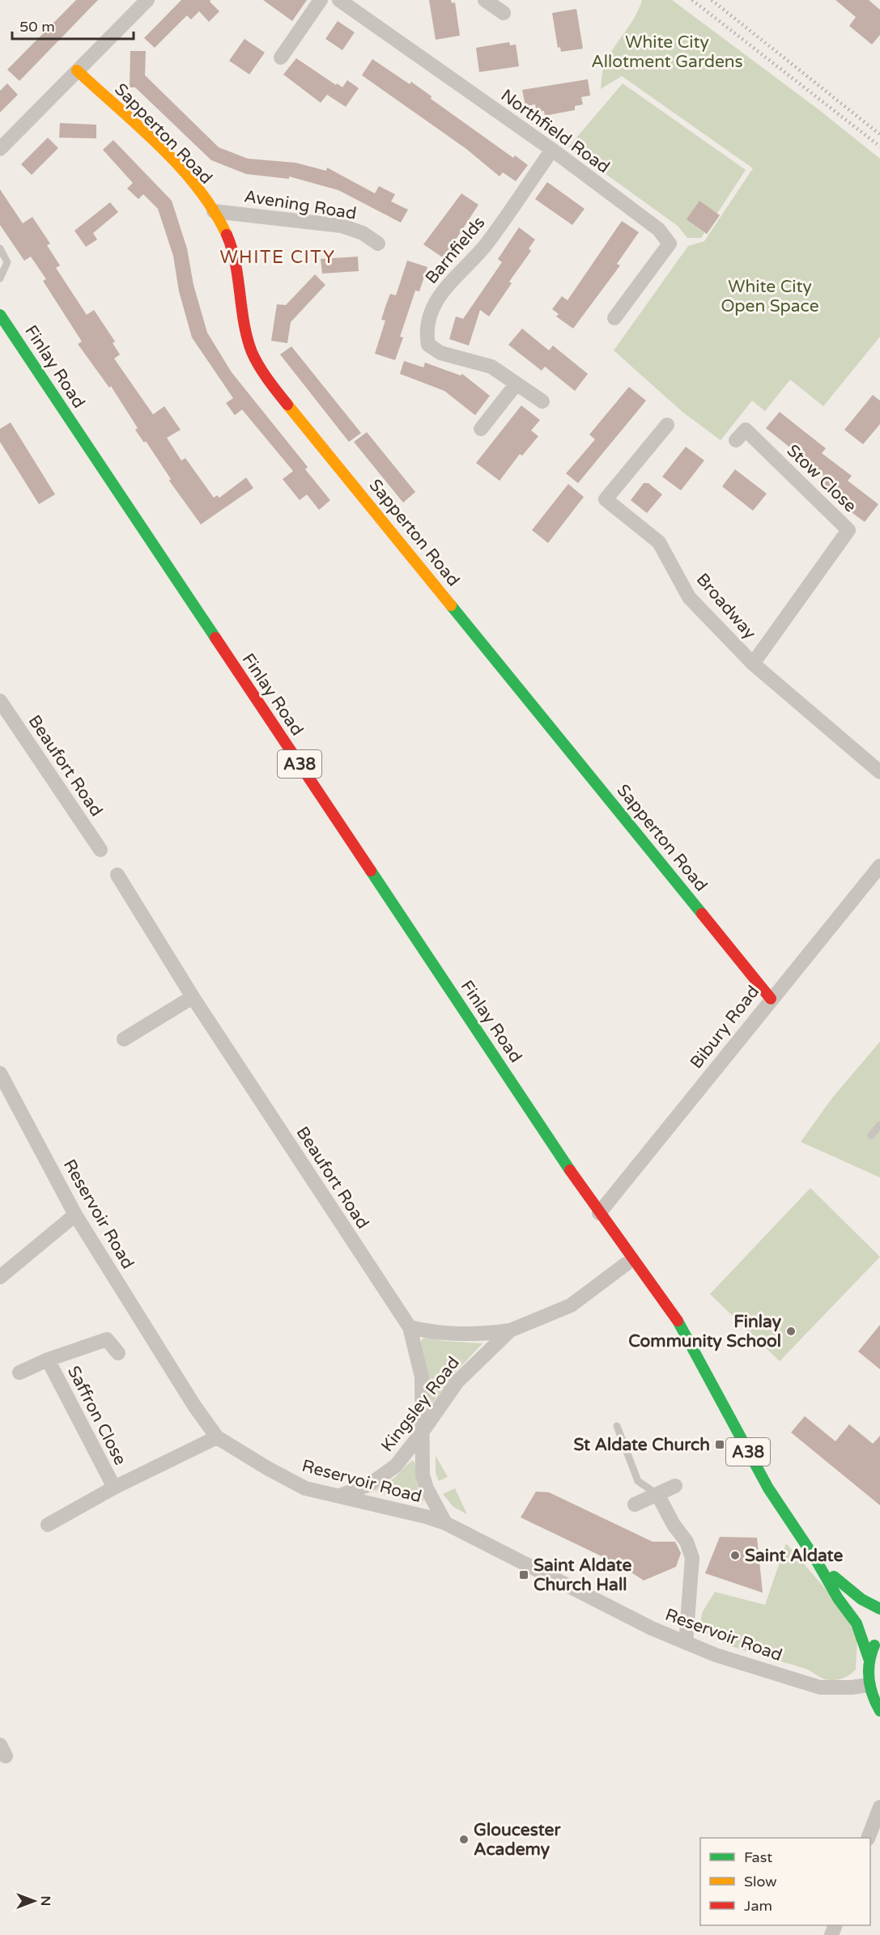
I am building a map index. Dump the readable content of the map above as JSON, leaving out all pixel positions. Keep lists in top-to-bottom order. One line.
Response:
{"streets":{"main road":["Sapperton Road","Finlay Road","A38"],"street":["Northfield Road","Avening Road","Barnfields","Stow Close","Broadway","Beaufort Road","Bibury Road","Reservoir Road","Kingsley Road","Saffron Close"]},"crossings":[["Northfield Road","Barnfields"],["Sapperton Road","Avening Road"],["Sapperton Road","Bibury Road"],["Finlay Road","A38"],["Finlay Road","Bibury Road"],["Stow Close","Broadway"],["A38","Bibury Road"],["A38","Reservoir Road"],["A38","Kingsley Road"],["Beaufort Road","Reservoir Road"],["Beaufort Road","Kingsley Road"],["Reservoir Road","Kingsley Road"],["Reservoir Road","Saffron Close"]],"districts":["WHITE CITY"],"parks":["White City Allotment Gardens","White City Open Space"],"places":{"other":["Finlay Community School","Saint Aldate","Gloucester Academy"],"transit":["St Aldate Church","Saint Aldate Church Hall"]},"legend":["Fast","Slow","Jam"],"scale_bar":"50 m","north":"right"}
